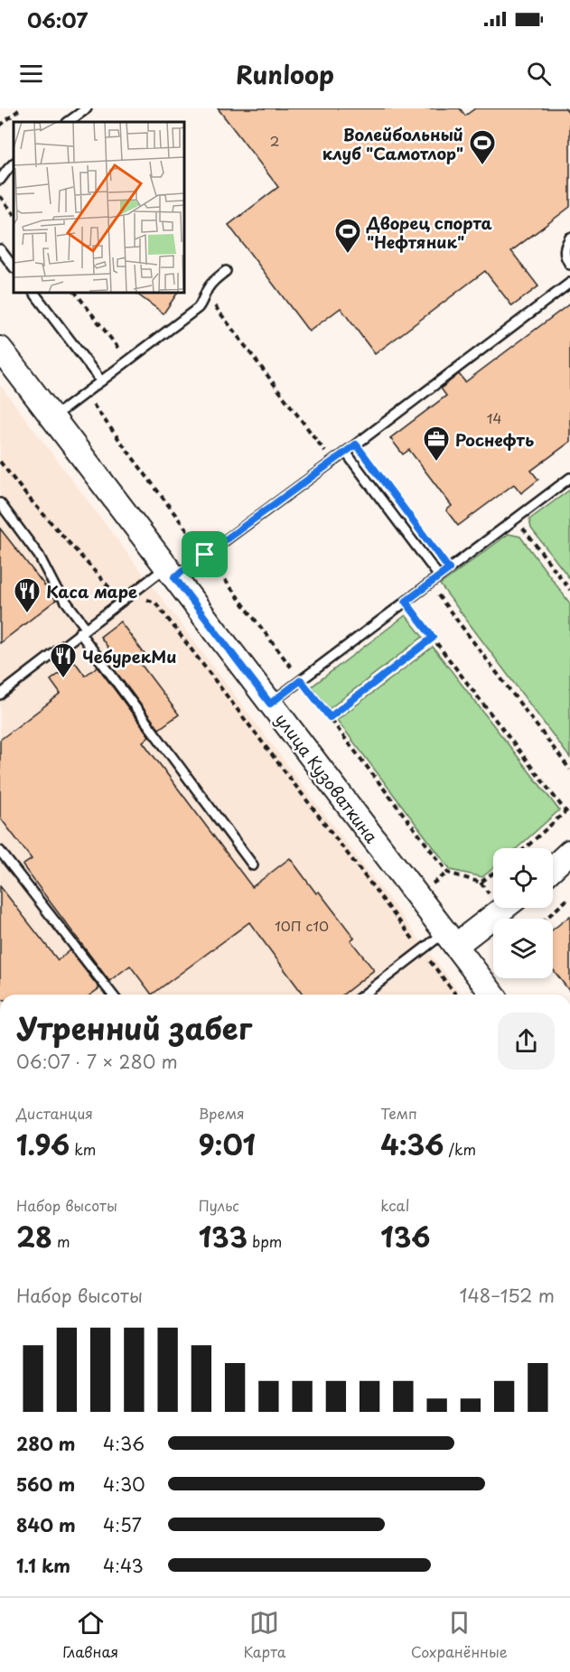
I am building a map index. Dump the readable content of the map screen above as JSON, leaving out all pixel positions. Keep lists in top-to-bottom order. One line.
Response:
{"streets":{"main road":["улица Кузоваткина"]},"places":{"sports":["Волейбольный клуб \"Самотлор\"","Дворец спорта \"Нефтяник\""],"office":["Роснефть"],"restaurant":["Каса маре","ЧебурекМи"]},"house_numbers":["2","14","10П с10"],"page":{"status":"06:07","header":"Runloop","heading":["Утренний забег","06:07 · 7 × 280 m"],"stats":[["Дистанция","1.96 km"],["Время","9:01"],["Темп","4:36 /km"],["Набор высоты","28 m"],["Пульс","133 bpm"],["kcal","136"]],"chart":["Набор высоты","148–152 m"],"list":[{"name":"280 m","note":"4:36"},{"name":"560 m","note":"4:30"},{"name":"840 m","note":"4:57"},{"name":"1.1 km","note":"4:43"}],"tabs":["Главная","Карта","Сохранённые"]}}
